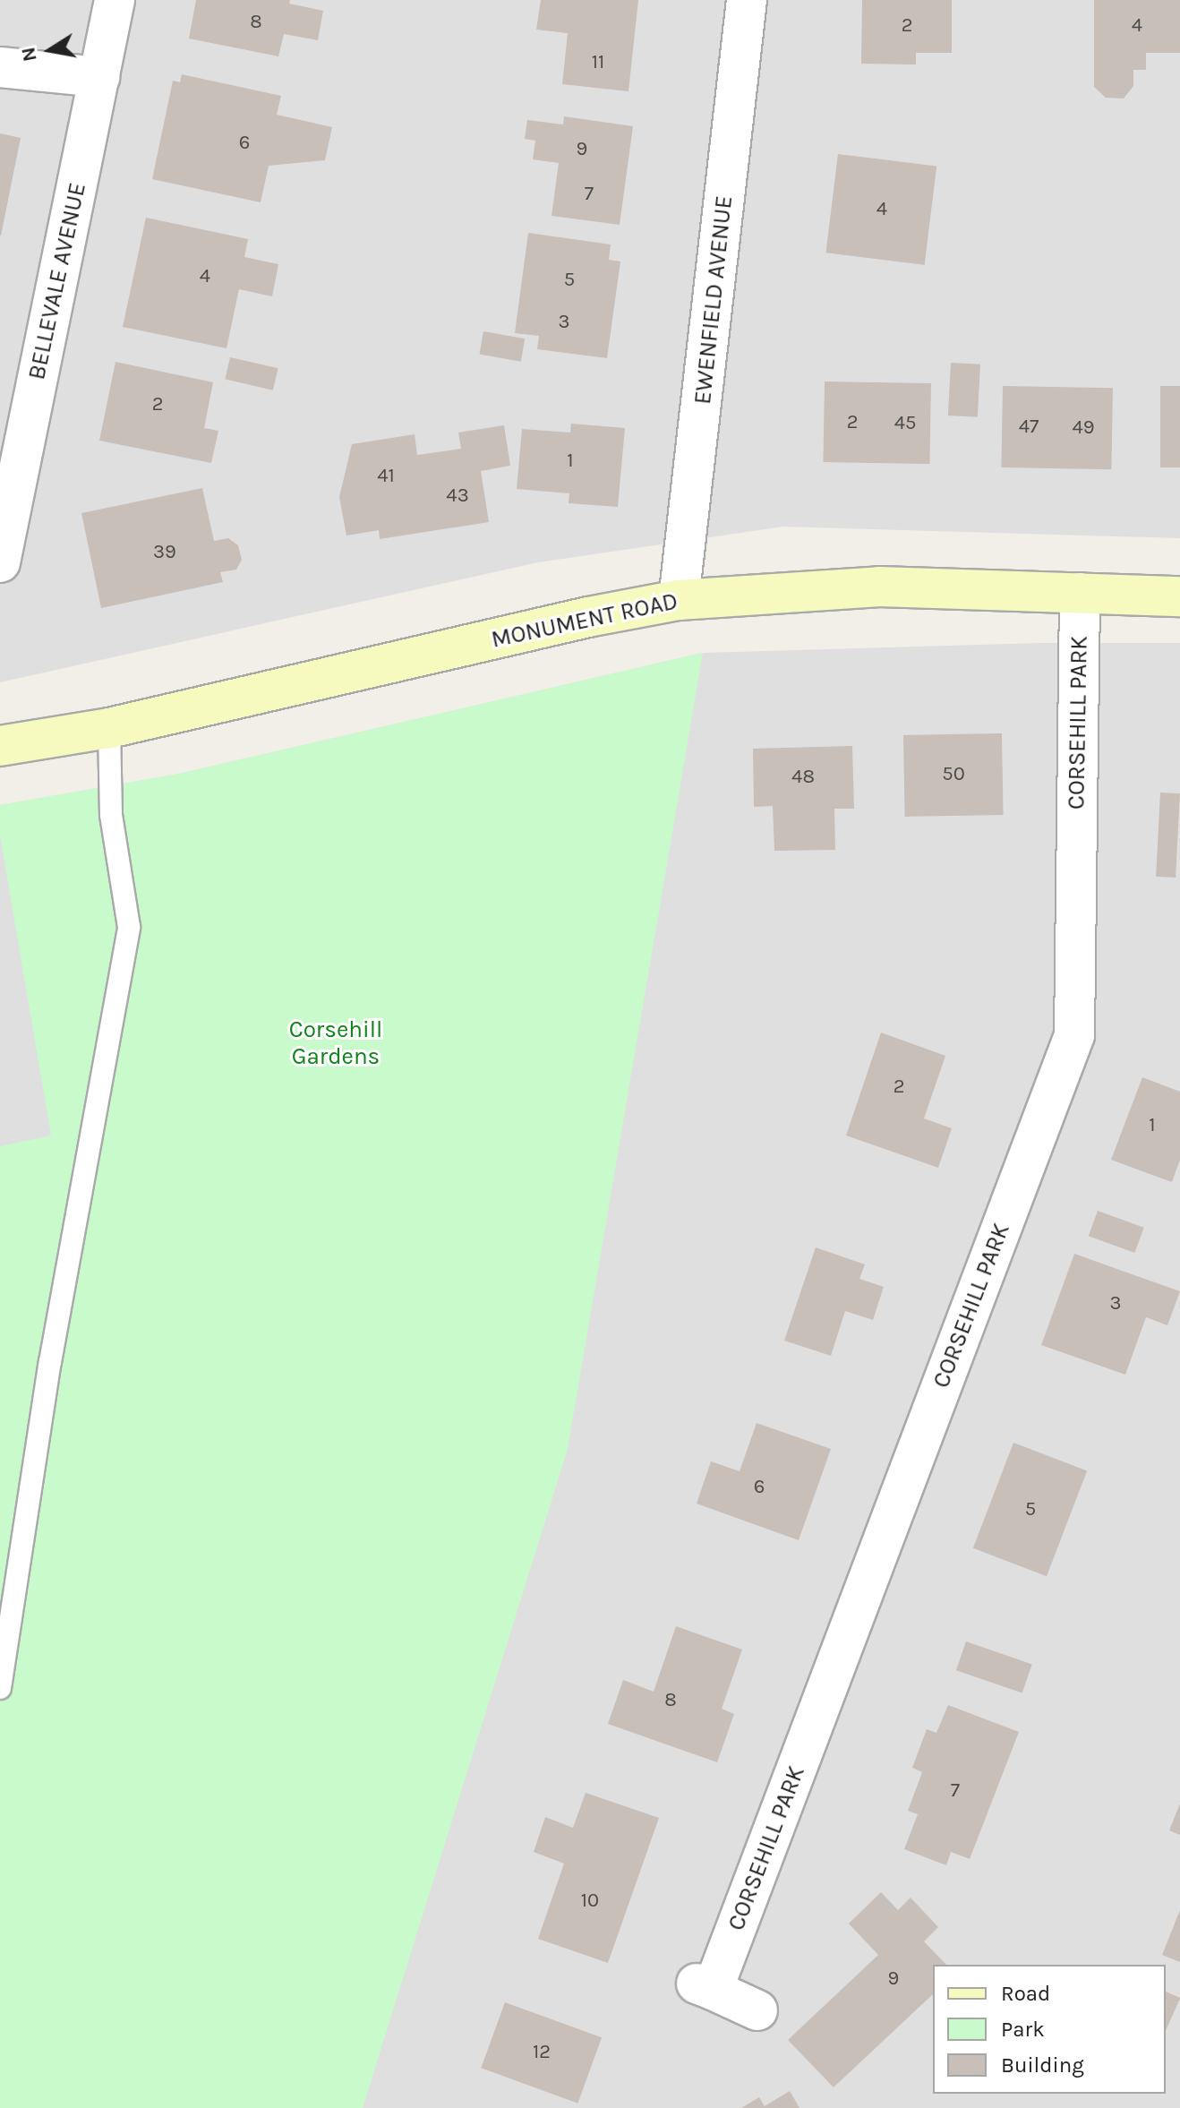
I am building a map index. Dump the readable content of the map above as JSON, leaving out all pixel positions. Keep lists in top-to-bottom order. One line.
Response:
{"streets":{"main road":["MONUMENT ROAD"],"street":["BELLEVALE AVENUE","EWENFIELD AVENUE","CORSEHILL PARK"]},"crossings":[["EWENFIELD AVENUE","MONUMENT ROAD"],["MONUMENT ROAD","CORSEHILL PARK"]],"parks":["Corsehill Gardens"],"house_numbers":["8","2","4","11","6","9","7","4","4","5","3","2","2","45","47","49","1","41","43","39","50","48","2","1","3","6","5","8","7","10","9","12"],"legend":["Road","Park","Building"],"north":"left"}
